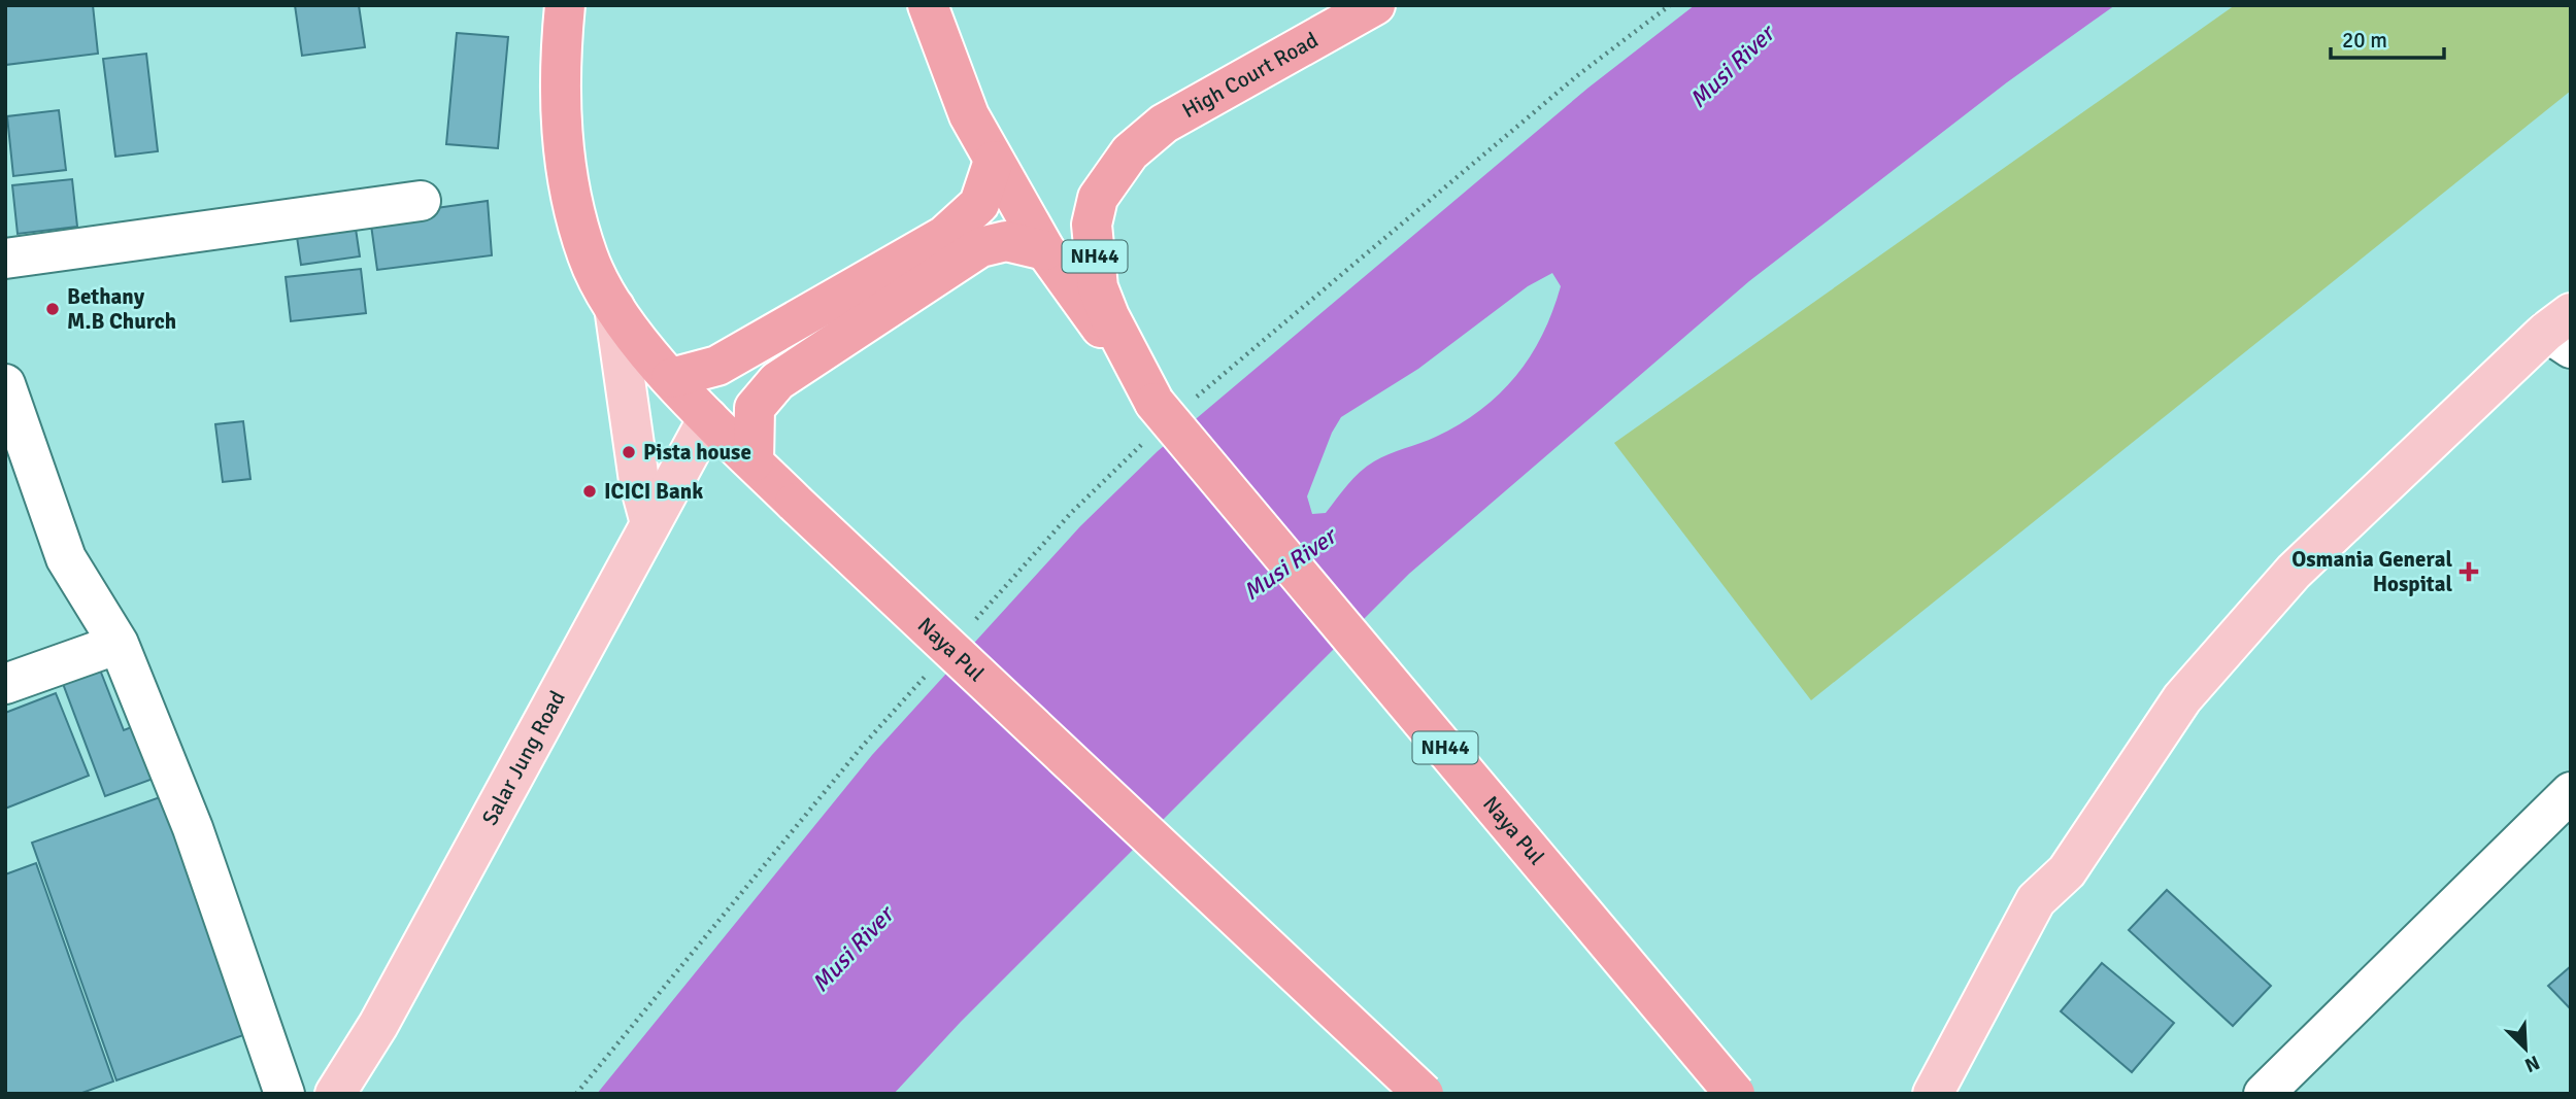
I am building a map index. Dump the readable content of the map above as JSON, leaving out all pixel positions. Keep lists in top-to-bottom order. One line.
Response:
{"streets":{"highway":["High Court Road","NH44","Naya Pul"],"main road":["Salar Jung Road"]},"crossings":[["High Court Road","Naya Pul"],["Naya Pul","Salar Jung Road"]],"water":["Musi River"],"places":{"other":["Bethany M.B Church","Pista house","ICICI Bank"],"health":["Osmania General Hospital"]},"scale_bar":"20 m","north":"bottom right"}
